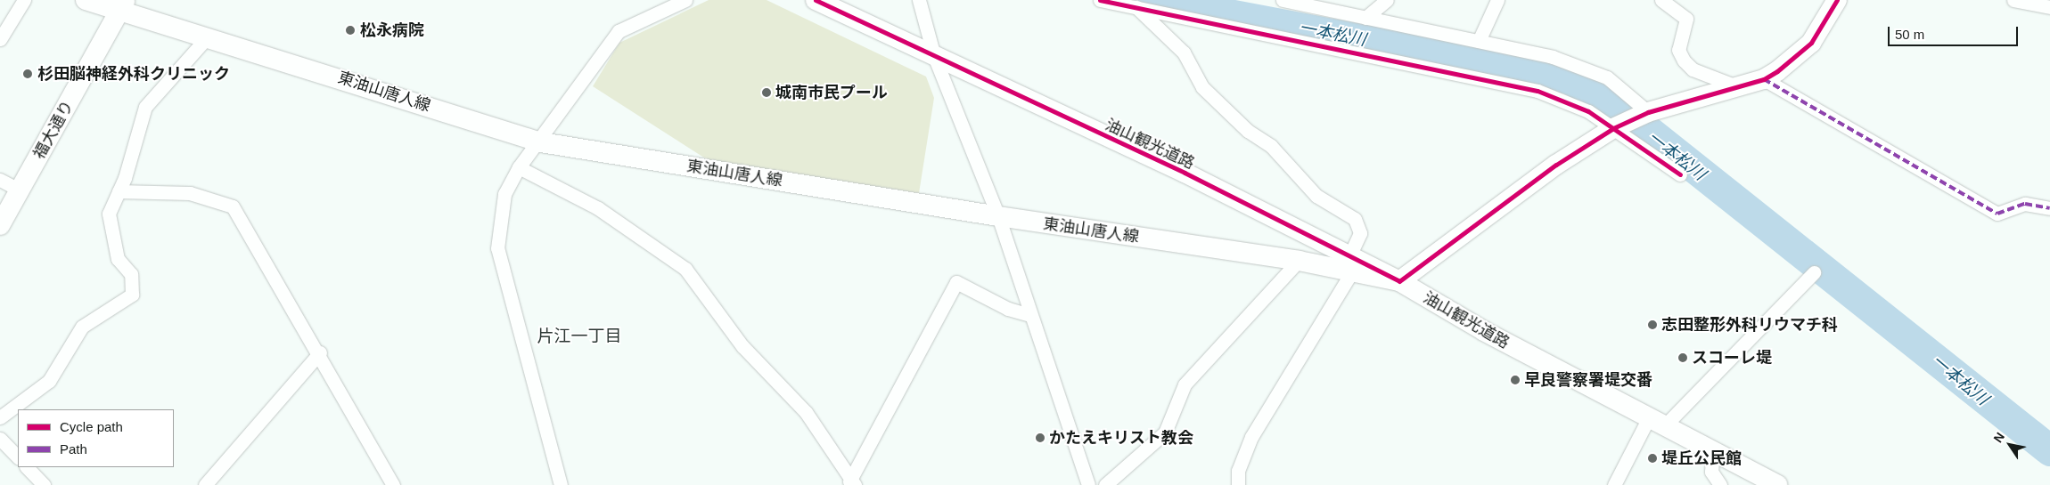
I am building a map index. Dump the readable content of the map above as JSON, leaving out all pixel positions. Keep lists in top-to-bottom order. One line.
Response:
{"streets":{"main road":["東油山唐人線","福大通り","油山観光道路"]},"crossings":[["東油山唐人線","福大通り"],["東油山唐人線","油山観光道路"]],"districts":["片江一丁目"],"water":["一本松川"],"places":["松永病院","杉田脳神経外科クリニック","城南市民プール","志田整形外科リウマチ科","スコーレ堤","早良警察署堤交番","かたえキリスト教会","堤丘公民館"],"legend":["Cycle path","Path"],"scale_bar":"50 m","north":"top left"}
